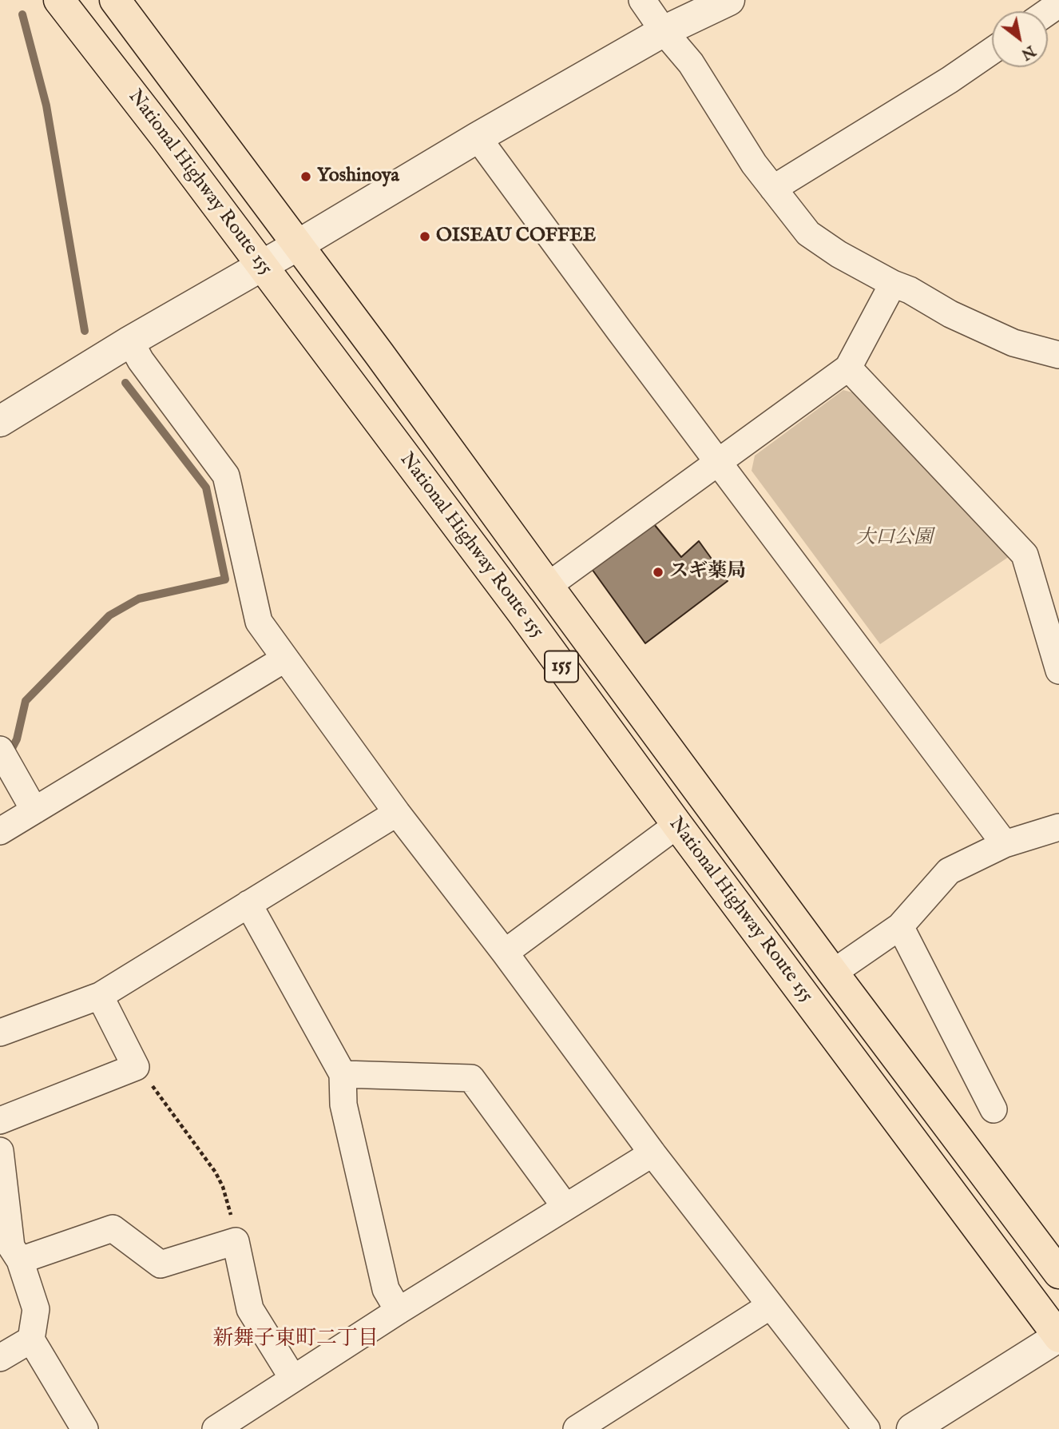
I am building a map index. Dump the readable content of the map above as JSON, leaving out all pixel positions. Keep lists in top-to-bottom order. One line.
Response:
{"streets":{"highway":["National Highway Route 155","155"]},"districts":["新舞子東町二丁目"],"parks":["大口公園"],"places":["Yoshinoya","OISEAU COFFEE","スギ薬局"],"north":"bottom right"}
